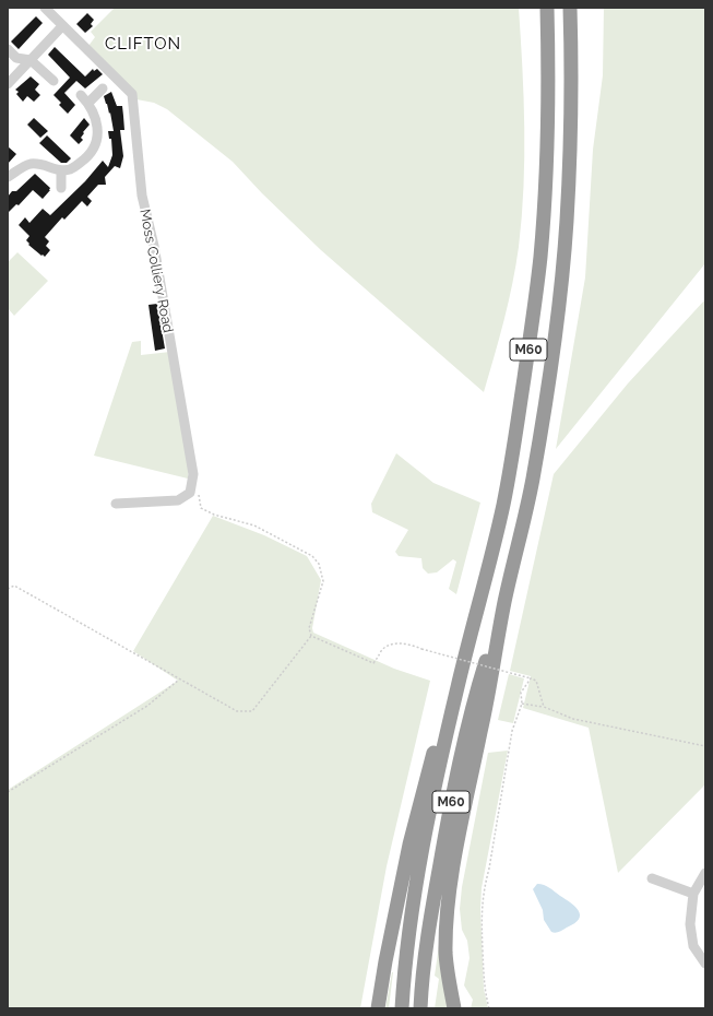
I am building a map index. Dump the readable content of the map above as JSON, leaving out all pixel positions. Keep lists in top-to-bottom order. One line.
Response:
{"streets":{"highway":["M60"],"street":["Moss Colliery Road"]},"districts":["CLIFTON"]}
